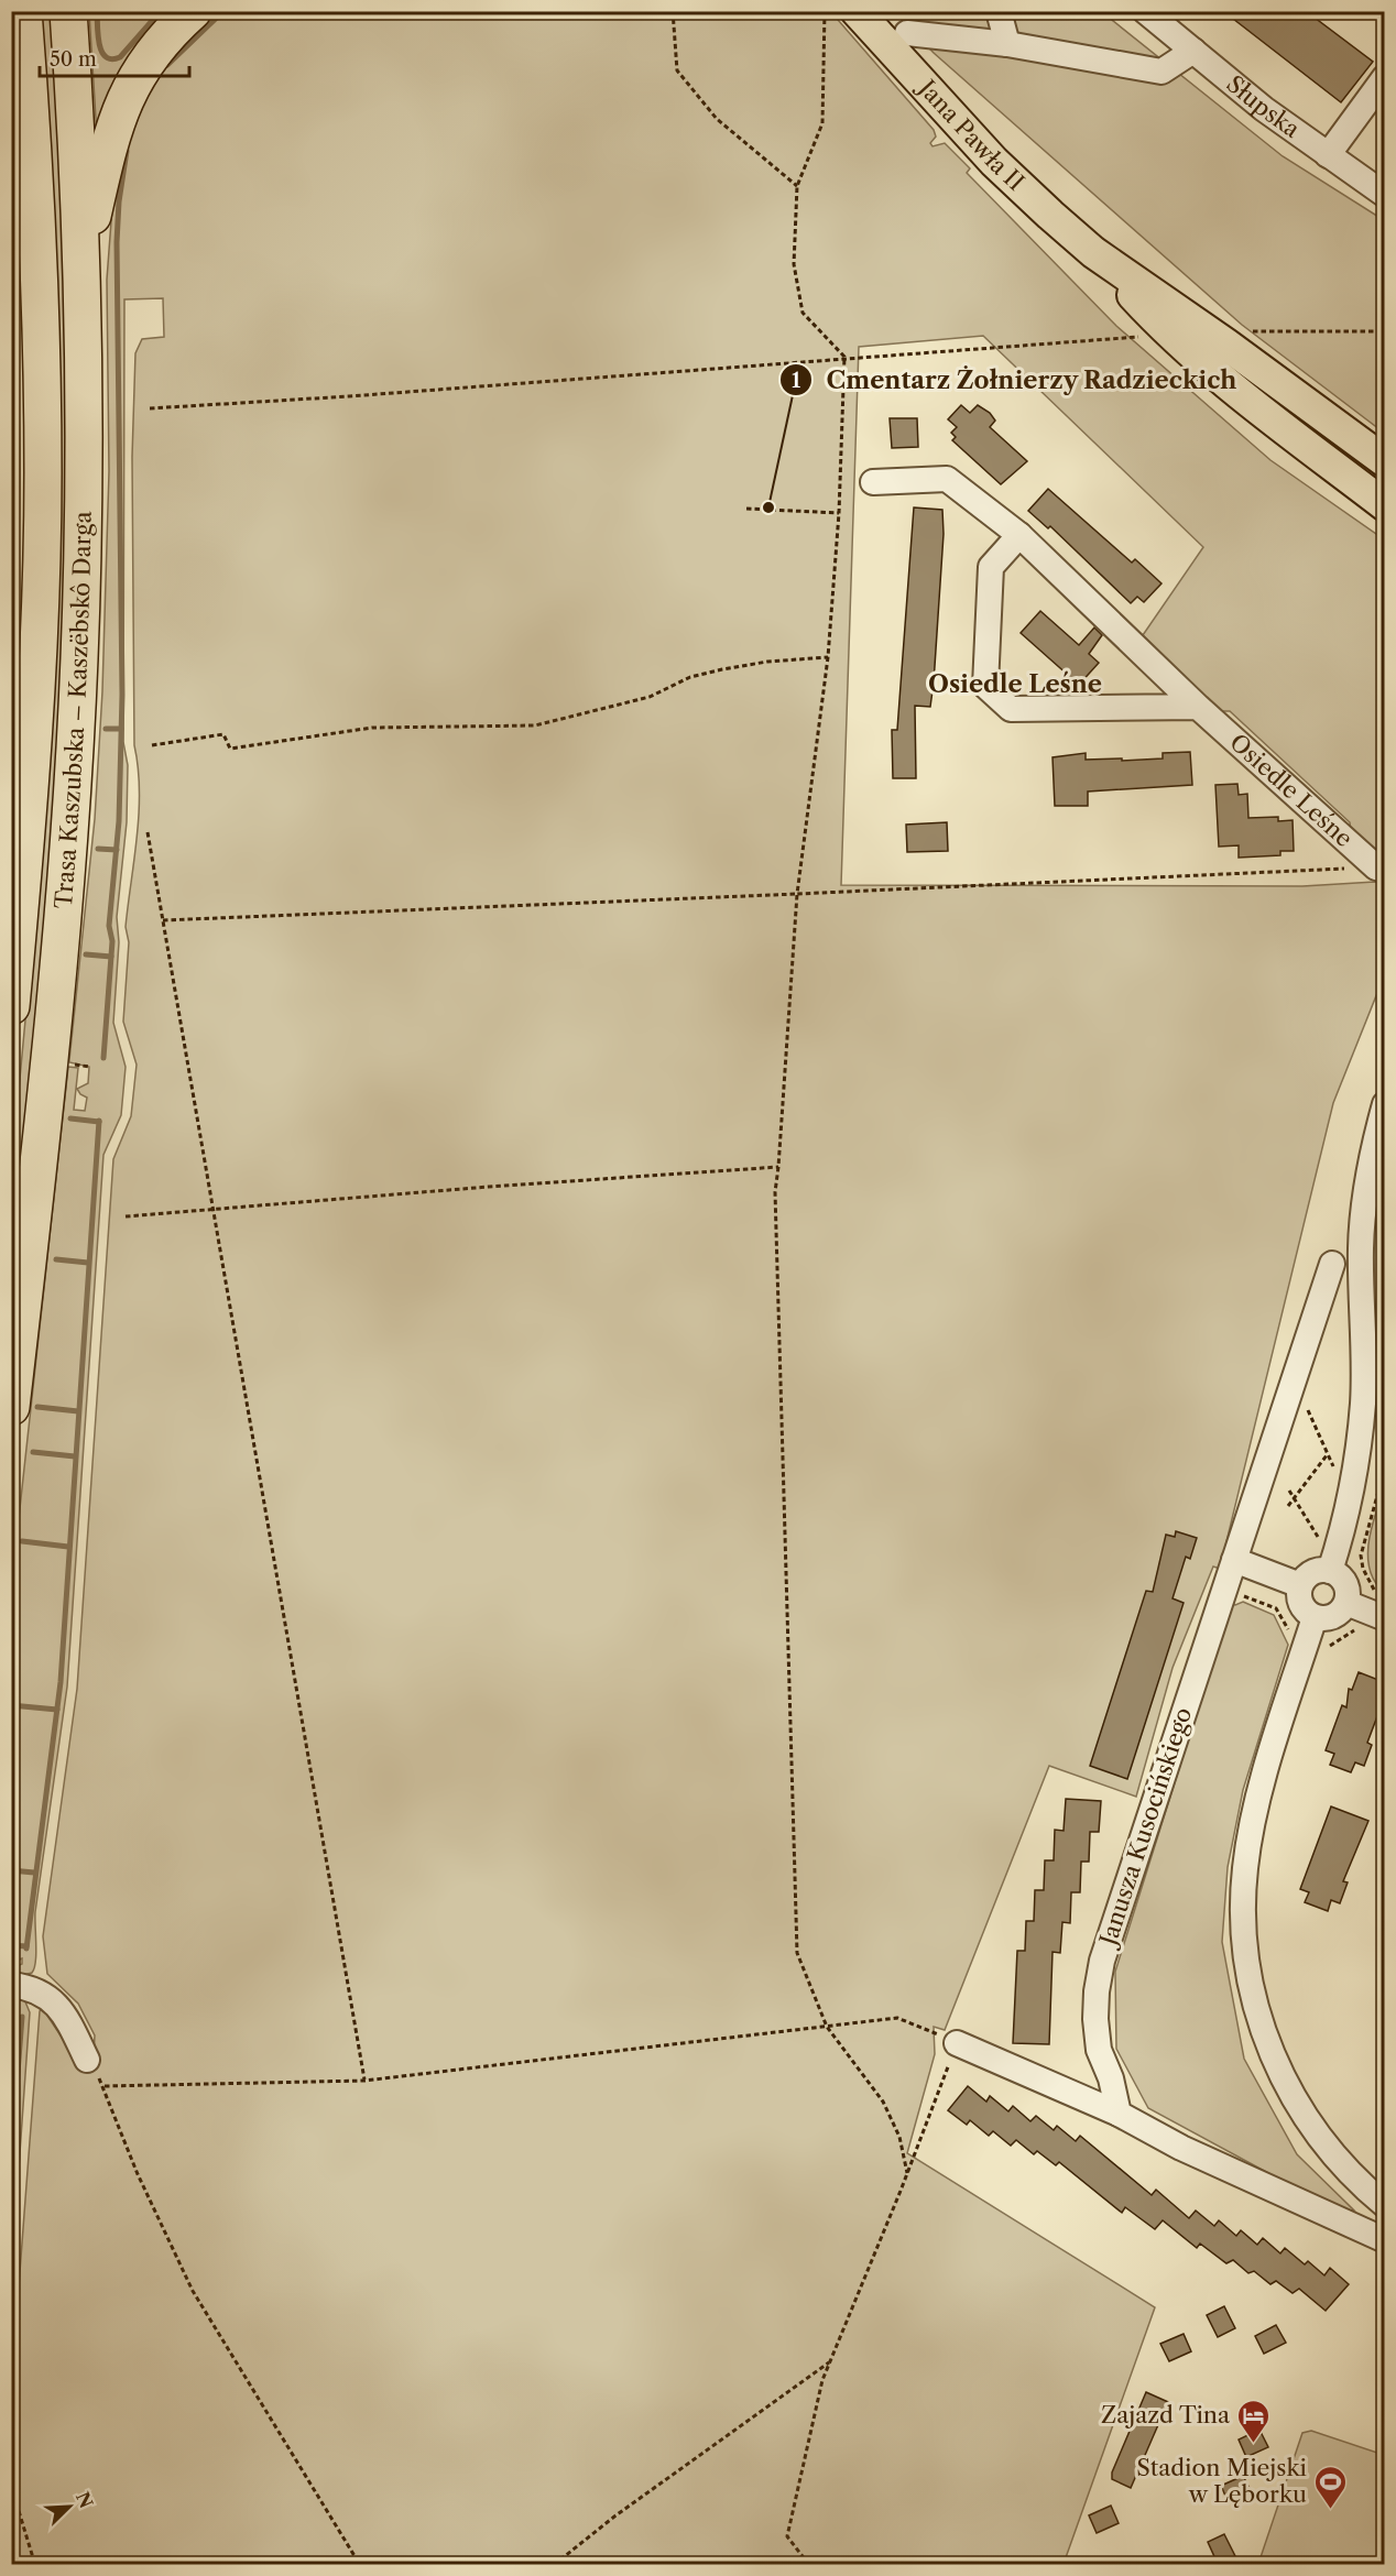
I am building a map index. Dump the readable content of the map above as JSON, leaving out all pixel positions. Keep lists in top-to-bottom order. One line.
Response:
{"streets":{"highway":["Trasa Kaszubska – Kaszëbskô Darga"],"main road":["Jana Pawła II"],"street":["Słupska","Osiedle Leśne","Janusza Kusocińskiego"]},"districts":["Osiedle Leśne"],"places":{"other":["Cmentarz Żołnierzy Radzieckich"],"hotel":["Zajazd Tina"],"sports":["Stadion Miejski w Lęborku"]},"scale_bar":"50 m","north":"top right"}
